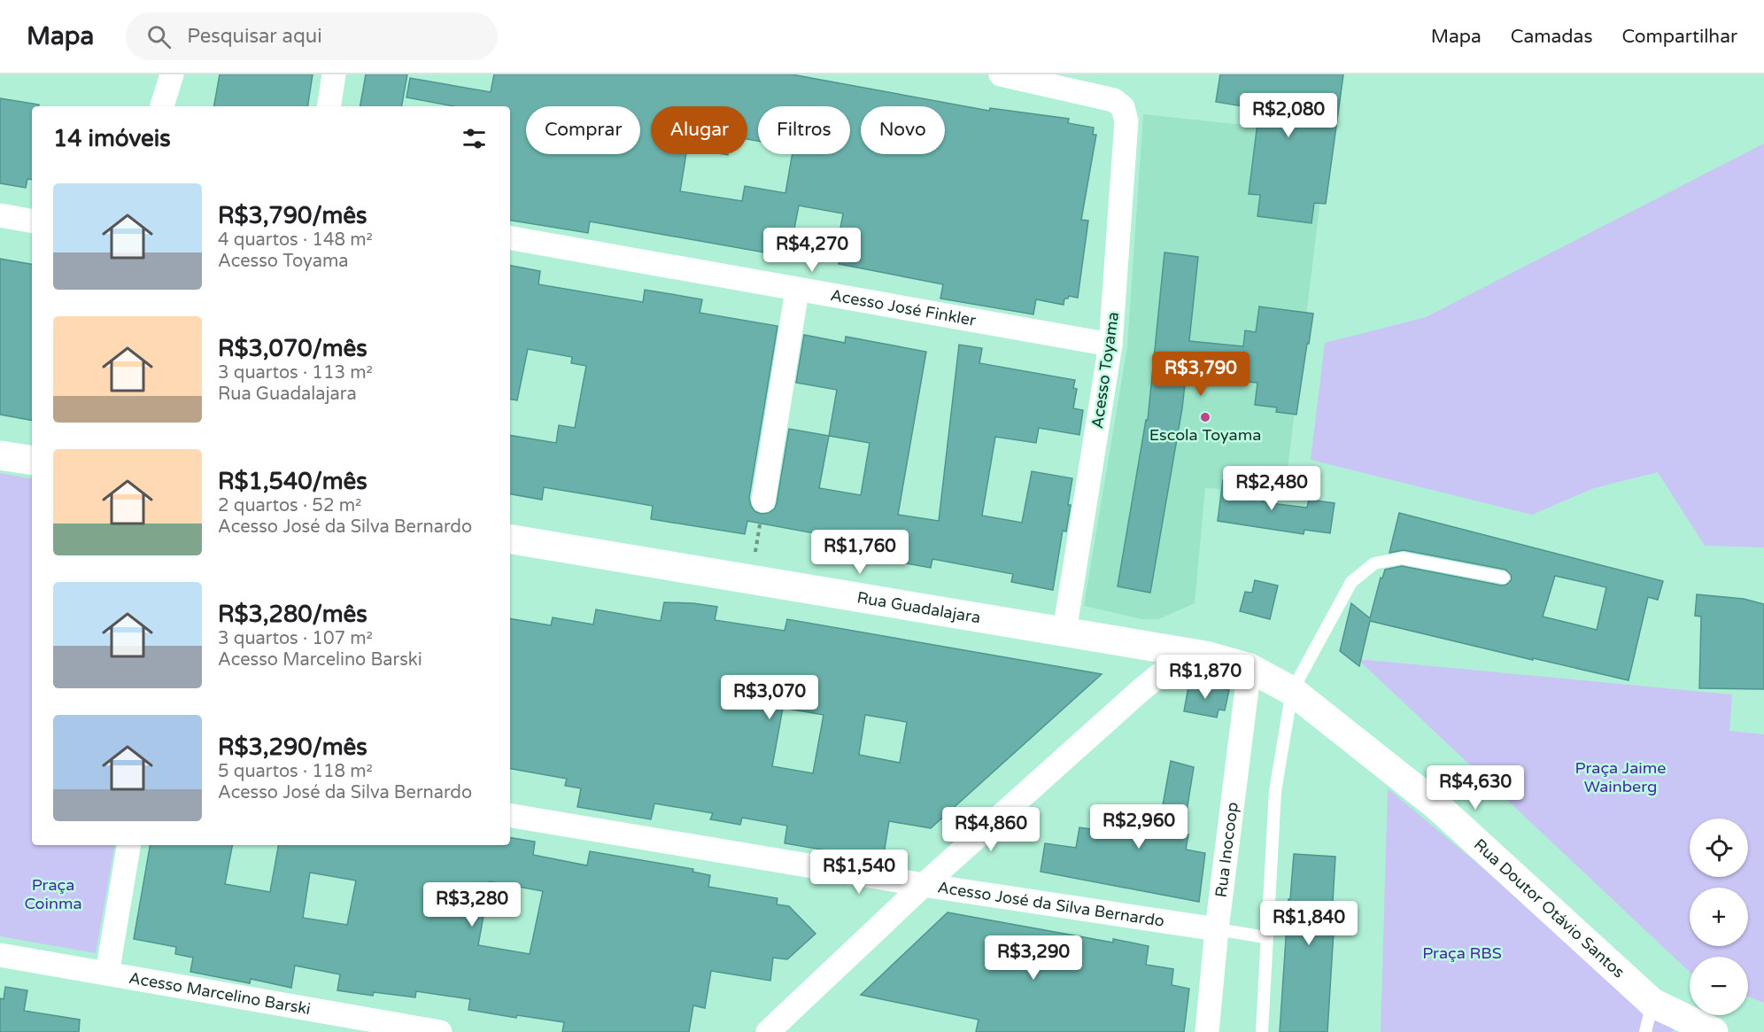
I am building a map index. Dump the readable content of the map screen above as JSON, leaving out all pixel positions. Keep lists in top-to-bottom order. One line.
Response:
{"streets":{"main road":["Rua Guadalajara","Rua Doutor Otávio Santos"],"street":["Acesso José Finkler","Acesso Toyama","Rua Inocoop","Acesso José da Silva Bernardo","Acesso Marcelino Barski"]},"crossings":[["Acesso José Finkler","Acesso Toyama"],["Acesso Toyama","Rua Guadalajara"],["Rua Guadalajara","Rua Doutor Otávio Santos"],["Rua Inocoop","Acesso José da Silva Bernardo"],["Rua Inocoop","Rua Doutor Otávio Santos"]],"parks":["Praça Jaime Wainberg","Praça Coinma","Praça RBS"],"places":["Escola Toyama"],"page":{"header":"Mapa","search":"Pesquisar aqui","nav":["Mapa","Camadas","Compartilhar"],"price":["R$2,080","R$4,270","R$3,790","R$2,480","R$1,760","R$1,870","R$3,070","R$4,630","R$2,960","R$4,860","R$1,540","R$3,280","R$1,840","R$3,290"],"chip":["Comprar","Alugar","Filtros","Novo"],"heading":"14 imóveis","list":[{"name":"R$3,790/mês","note":"4 quartos · 148 m² · Acesso Toyama"},{"name":"R$3,070/mês","note":"3 quartos · 113 m² · Rua Guadalajara"},{"name":"R$1,540/mês","note":"2 quartos · 52 m² · Acesso José da Silva Bernardo"},{"name":"R$3,280/mês","note":"3 quartos · 107 m² · Acesso Marcelino Barski"},{"name":"R$3,290/mês","note":"5 quartos · 118 m² · Acesso José da Silva Bernardo"}],"map_buttons":["+","−"]}}
